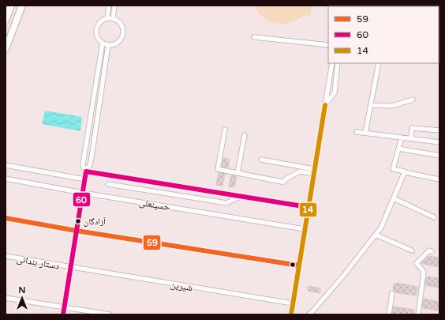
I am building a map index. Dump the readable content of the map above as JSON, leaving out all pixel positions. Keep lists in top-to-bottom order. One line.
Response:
{"streets":{"street":["حسینعلی","دستار بندانی","شیرین"]},"crossings":[["دستار بندانی","شیرین"]],"places":["آزادگان"],"lines":["transit line 14","transit line 60","transit line 59"],"legend":["59","60","14"],"north":"top"}
